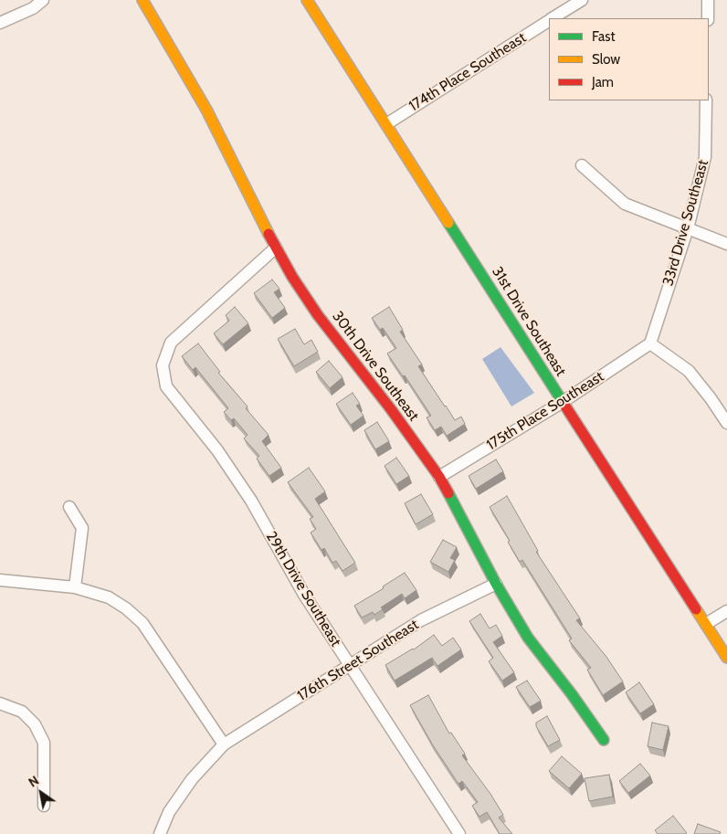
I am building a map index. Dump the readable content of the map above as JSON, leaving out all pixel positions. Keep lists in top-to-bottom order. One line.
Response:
{"streets":{"street":["174th Place Southeast","33rd Drive Southeast","31st Drive Southeast","30th Drive Southeast","175th Place Southeast","29th Drive Southeast","176th Street Southeast"]},"crossings":[["174th Place Southeast","31st Drive Southeast"],["33rd Drive Southeast","175th Place Southeast"],["31st Drive Southeast","175th Place Southeast"],["30th Drive Southeast","175th Place Southeast"],["30th Drive Southeast","29th Drive Southeast"],["30th Drive Southeast","176th Street Southeast"],["29th Drive Southeast","176th Street Southeast"]],"legend":["Fast","Slow","Jam"],"north":"top left"}
